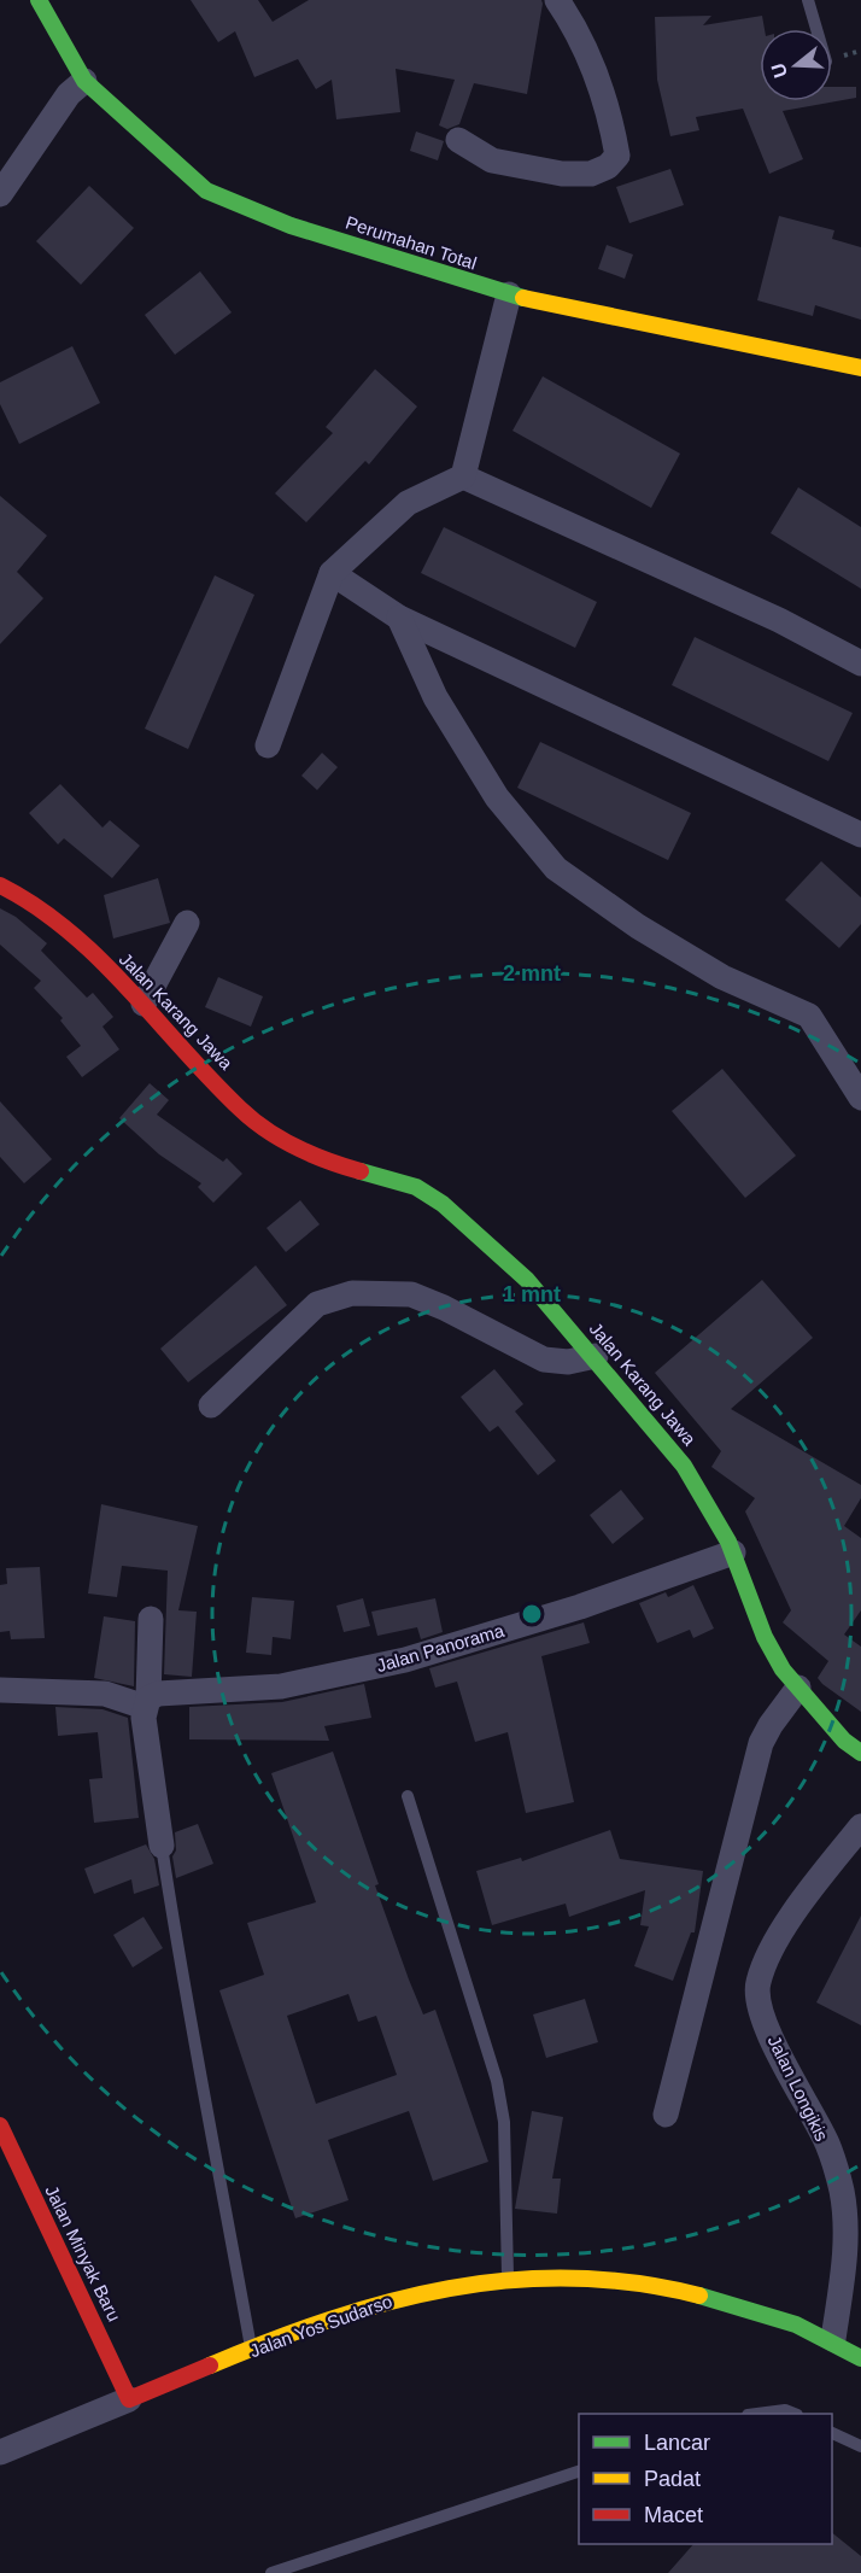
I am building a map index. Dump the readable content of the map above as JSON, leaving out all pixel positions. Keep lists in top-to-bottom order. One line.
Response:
{"streets":{"street":["Perumahan Total","Jalan Karang Jawa","Jalan Panorama","Jalan Longikis","Jalan Minyak Baru","Jalan Yos Sudarso"]},"crossings":[["Jalan Karang Jawa","Jalan Panorama"],["Jalan Longikis","Jalan Yos Sudarso"],["Jalan Minyak Baru","Jalan Yos Sudarso"]],"legend":["Lancar","Padat","Macet"],"north":"left","rings":["2 mnt","1 mnt"]}
